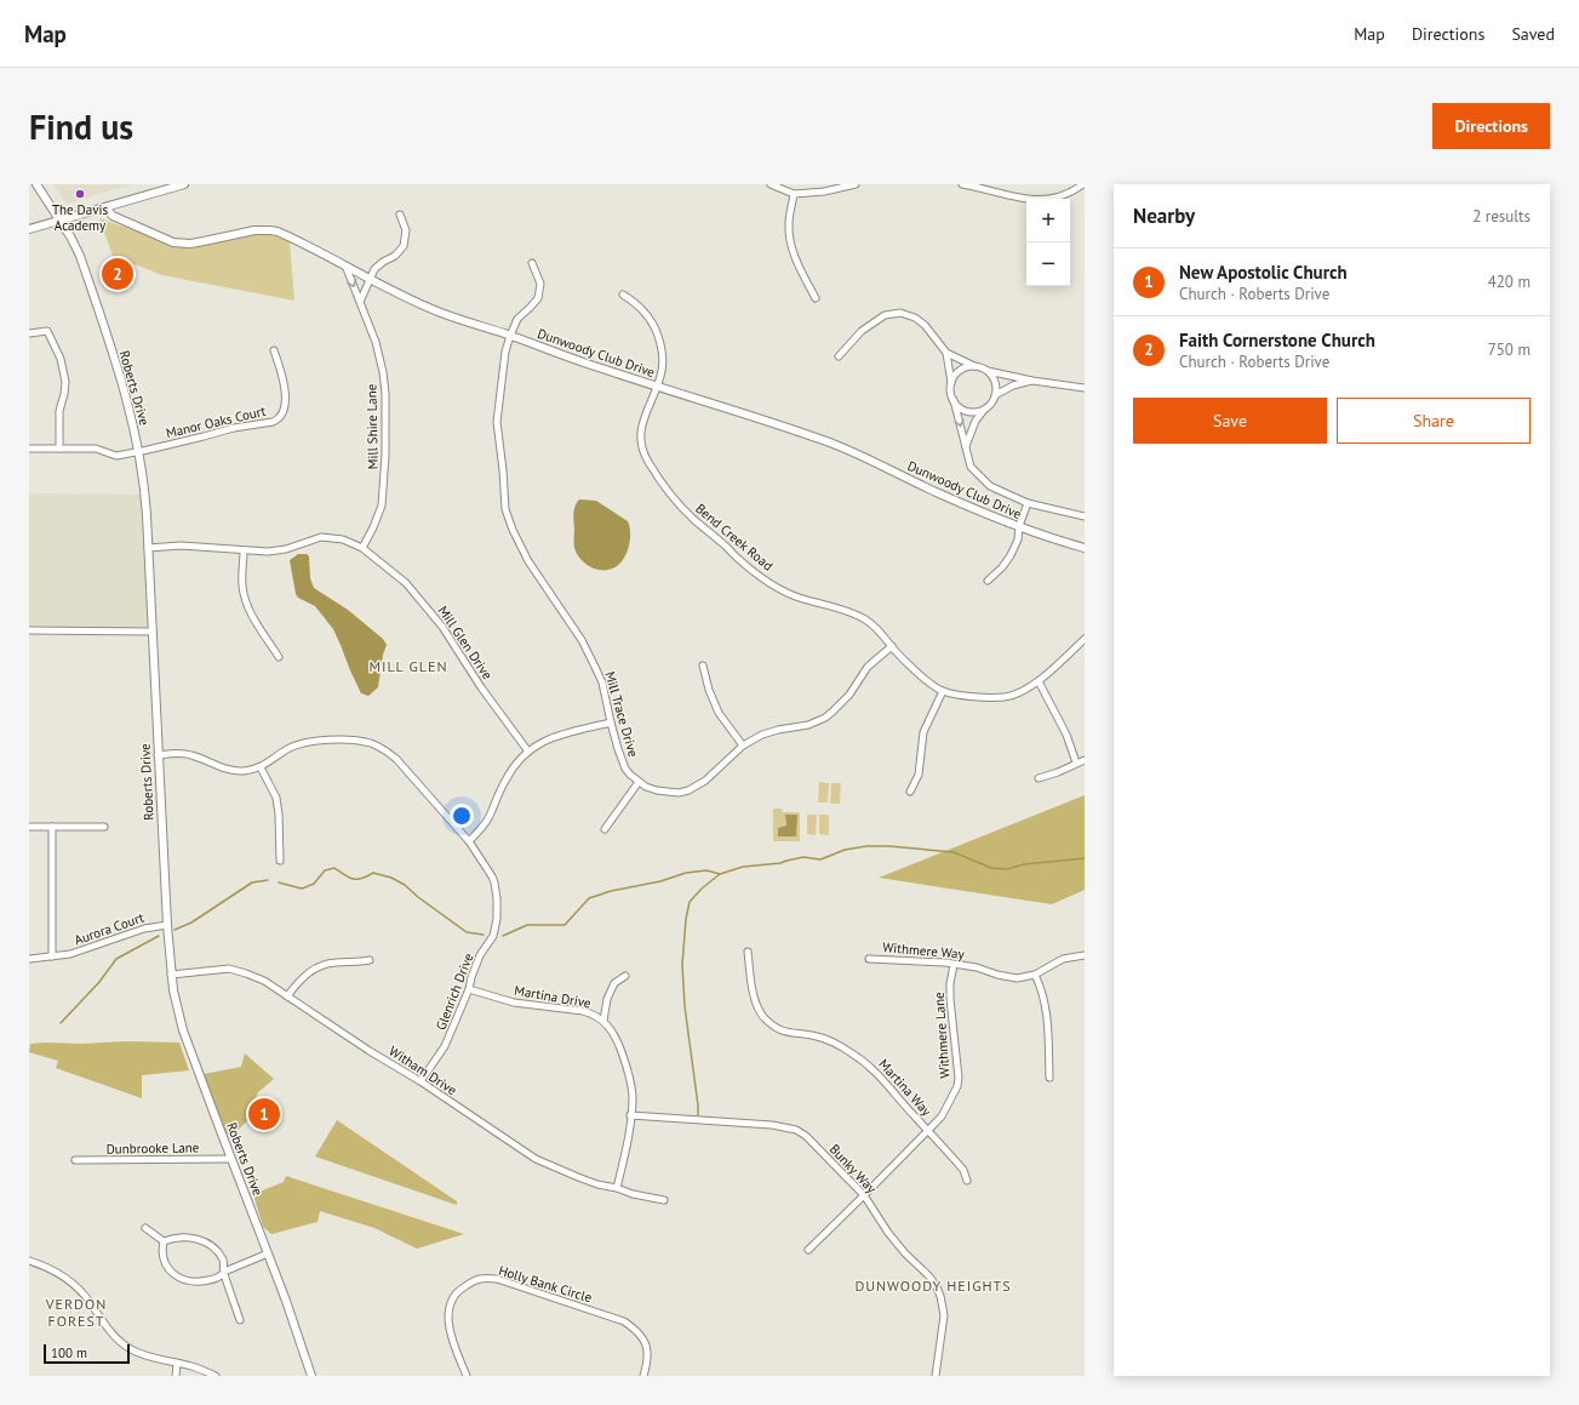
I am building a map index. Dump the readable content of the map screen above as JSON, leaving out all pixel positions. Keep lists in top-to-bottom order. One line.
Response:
{"streets":{"street":["Dunwoody Club Drive","Roberts Drive","Manor Oaks Court","Mill Shire Lane","Bend Creek Road","Mill Glen Drive","Mill Trace Drive","Aurora Court","Withmere Way","Glenrich Drive","Martina Drive","Withmere Lane","Witham Drive","Martina Way","Dunbrooke Lane","Bunky Way","Holly Bank Circle"]},"crossings":[["Dunwoody Club Drive","Mill Shire Lane"],["Dunwoody Club Drive","Bend Creek Road"],["Dunwoody Club Drive","Mill Trace Drive"],["Roberts Drive","Manor Oaks Court"],["Roberts Drive","Mill Glen Drive"],["Roberts Drive","Aurora Court"],["Roberts Drive","Glenrich Drive"],["Roberts Drive","Witham Drive"],["Roberts Drive","Dunbrooke Lane"],["Mill Shire Lane","Mill Glen Drive"],["Bend Creek Road","Mill Trace Drive"],["Withmere Way","Withmere Lane"],["Glenrich Drive","Martina Drive"],["Glenrich Drive","Witham Drive"],["Martina Drive","Witham Drive"],["Martina Drive","Bunky Way"],["Withmere Lane","Martina Way"],["Withmere Lane","Bunky Way"]],"districts":["MILL GLEN","DUNWOODY HEIGHTS","VERDON FOREST"],"places":["The Davis Academy"],"scale_bar":"100 m","page":{"header":"Map","nav":["Map","Directions","Saved"],"buttons":["Directions",["Save","Share"]],"title":"Find us","heading":["Nearby","2 results"],"map_buttons":["+","−"],"list":[{"mark":"1","name":"New Apostolic Church","note":"Church · Roberts Drive","value":"420 m"},{"mark":"2","name":"Faith Cornerstone Church","note":"Church · Roberts Drive","value":"750 m"}],"pins":["2","1"],"scale":"100 m"}}
